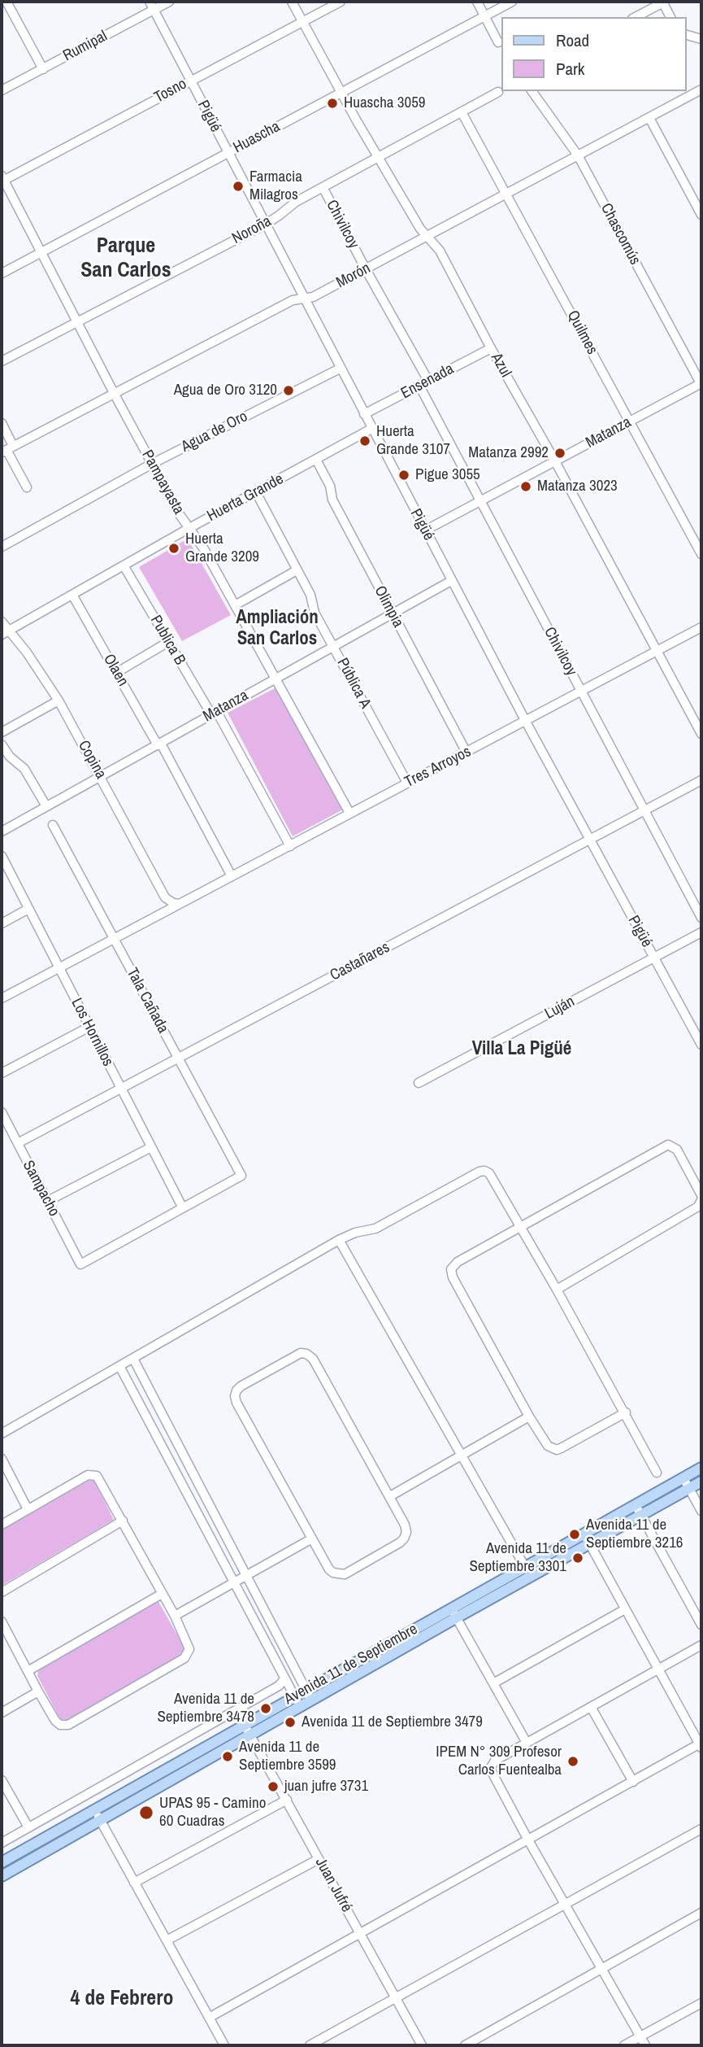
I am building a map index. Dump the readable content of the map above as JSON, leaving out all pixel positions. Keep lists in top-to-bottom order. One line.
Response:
{"streets":{"main road":["Avenida 11 de Septiembre"],"street":["Rumipal","Tosno","Pigüé","Huascha","Chivilcoy","Noroña","Chascomús","Morón","Quilmes","Azul","Ensenada","Agua de Oro","Matanza","Pampayasta","Huerta Grande","Olimpia","Publica B","Olaen","Pública A","Copina","Tres Arroyos","Castañares","Tala Cañada","Luján","Los Hornillos","Sampacho","Juan Jufré"]},"crossings":[["Rumipal","Pigüé"],["Tosno","Pigüé"],["Tosno","Azul"],["Tosno","Pampayasta"],["Pigüé","Huascha"],["Pigüé","Noroña"],["Pigüé","Morón"],["Pigüé","Ensenada"],["Pigüé","Agua de Oro"],["Pigüé","Matanza"],["Pigüé","Huerta Grande"],["Pigüé","Tres Arroyos"],["Pigüé","Castañares"],["Pigüé","Luján"],["Huascha","Azul"],["Huascha","Pampayasta"],["Chivilcoy","Noroña"],["Chivilcoy","Morón"],["Chivilcoy","Ensenada"],["Chivilcoy","Matanza"],["Chivilcoy","Tres Arroyos"],["Chivilcoy","Castañares"],["Noroña","Quilmes"],["Noroña","Azul"],["Noroña","Pampayasta"],["Chascomús","Morón"],["Chascomús","Matanza"],["Morón","Quilmes"],["Morón","Azul"],["Morón","Pampayasta"],["Quilmes","Matanza"],["Azul","Ensenada"],["Azul","Matanza"],["Azul","Tres Arroyos"],["Agua de Oro","Pampayasta"],["Matanza","Pampayasta"],["Matanza","Olimpia"],["Matanza","Publica B"],["Matanza","Olaen"],["Matanza","Pública A"],["Matanza","Copina"],["Pampayasta","Huerta Grande"],["Pampayasta","Tres Arroyos"],["Huerta Grande","Olimpia"],["Huerta Grande","Publica B"],["Huerta Grande","Olaen"],["Huerta Grande","Pública A"],["Huerta Grande","Copina"],["Olimpia","Tres Arroyos"],["Publica B","Tres Arroyos"],["Olaen","Tres Arroyos"],["Pública A","Tres Arroyos"],["Copina","Tres Arroyos"],["Tres Arroyos","Tala Cañada"],["Tres Arroyos","Los Hornillos"],["Castañares","Tala Cañada"],["Castañares","Los Hornillos"],["Castañares","Sampacho"],["Tala Cañada","Los Hornillos"],["Tala Cañada","Sampacho"],["Los Hornillos","Sampacho"],["Avenida 11 de Septiembre","Juan Jufré"]],"districts":["Parque San Carlos","Ampliación San Carlos","Villa La Pigüé","4 de Febrero"],"places":["Huascha 3059","Farmacia Milagros","Agua de Oro 3120","Huerta Grande 3107","Matanza 2992","Pigue 3055","Matanza 3023","Huerta Grande 3209","Avenida 11 de Septiembre 3216","Avenida 11 de Septiembre 3301","Avenida 11 de Septiembre 3478","Avenida 11 de Septiembre 3479","Avenida 11 de Septiembre 3599","IPEM N° 309 Profesor Carlos Fuentealba","juan jufre 3731","UPAS 95 - Camino 60 Cuadras"],"legend":["Road","Park"]}
